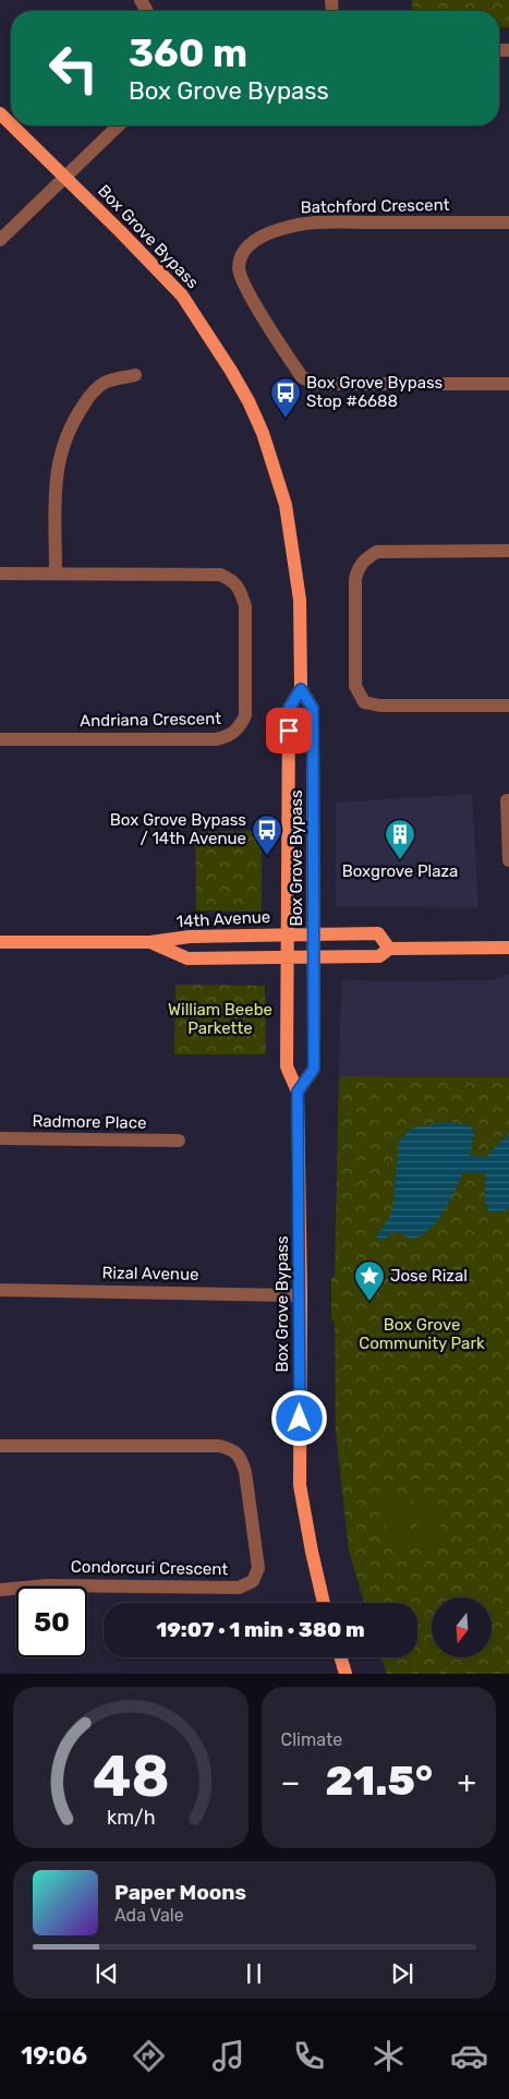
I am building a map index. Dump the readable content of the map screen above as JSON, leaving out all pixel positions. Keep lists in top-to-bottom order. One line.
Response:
{"streets":{"main road":["Box Grove Bypass","14th Avenue"],"street":["Batchford Crescent","Andriana Crescent","Radmore Place","Rizal Avenue","Condorcuri Crescent"]},"crossings":[["Box Grove Bypass","14th Avenue"],["Box Grove Bypass","Rizal Avenue"]],"parks":["William Beebe Parkette","Box Grove Community Park"],"places":{"bus stop":["Box Grove Bypass Stop #6688","Box Grove Bypass / 14th Avenue"],"building":["Boxgrove Plaza"],"place":["Jose Rizal"]},"north":"bottom","page":{"turn":["360 m","Box Grove Bypass"],"limit":"50","trip":"19:07 · 1 min · 380 m","tile":"Climate","heat":["−","21.5°","+"],"song":["Paper Moons","Ada Vale"],"tabs":"19:06","gauge":["48","km/h"]}}
